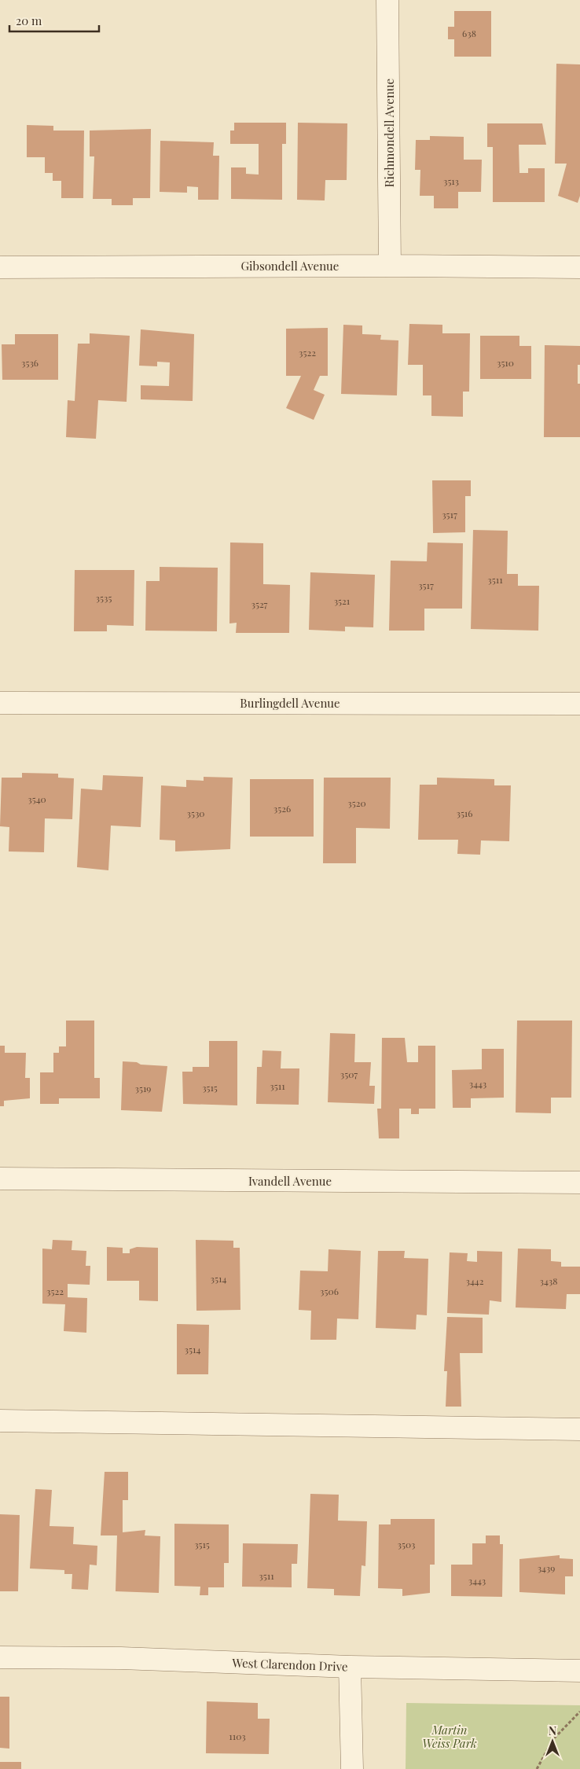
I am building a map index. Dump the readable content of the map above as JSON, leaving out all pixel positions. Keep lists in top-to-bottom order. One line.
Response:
{"streets":{"street":["Richmondell Avenue","Gibsondell Avenue","Burlingdell Avenue","Ivandell Avenue","West Clarendon Drive"]},"crossings":[["Richmondell Avenue","Gibsondell Avenue"]],"parks":["Martin Weiss Park"],"house_numbers":["638","3513","3522","3536","3510","3517","3511","3517","3535","3521","3527","3540","3520","3526","3530","3516","3507","3443","3511","3515","3519","3514","3442","3438","3522","3506","3514","3515","3503","3439","3511","3443","1103"],"scale_bar":"20 m","north":"top"}
